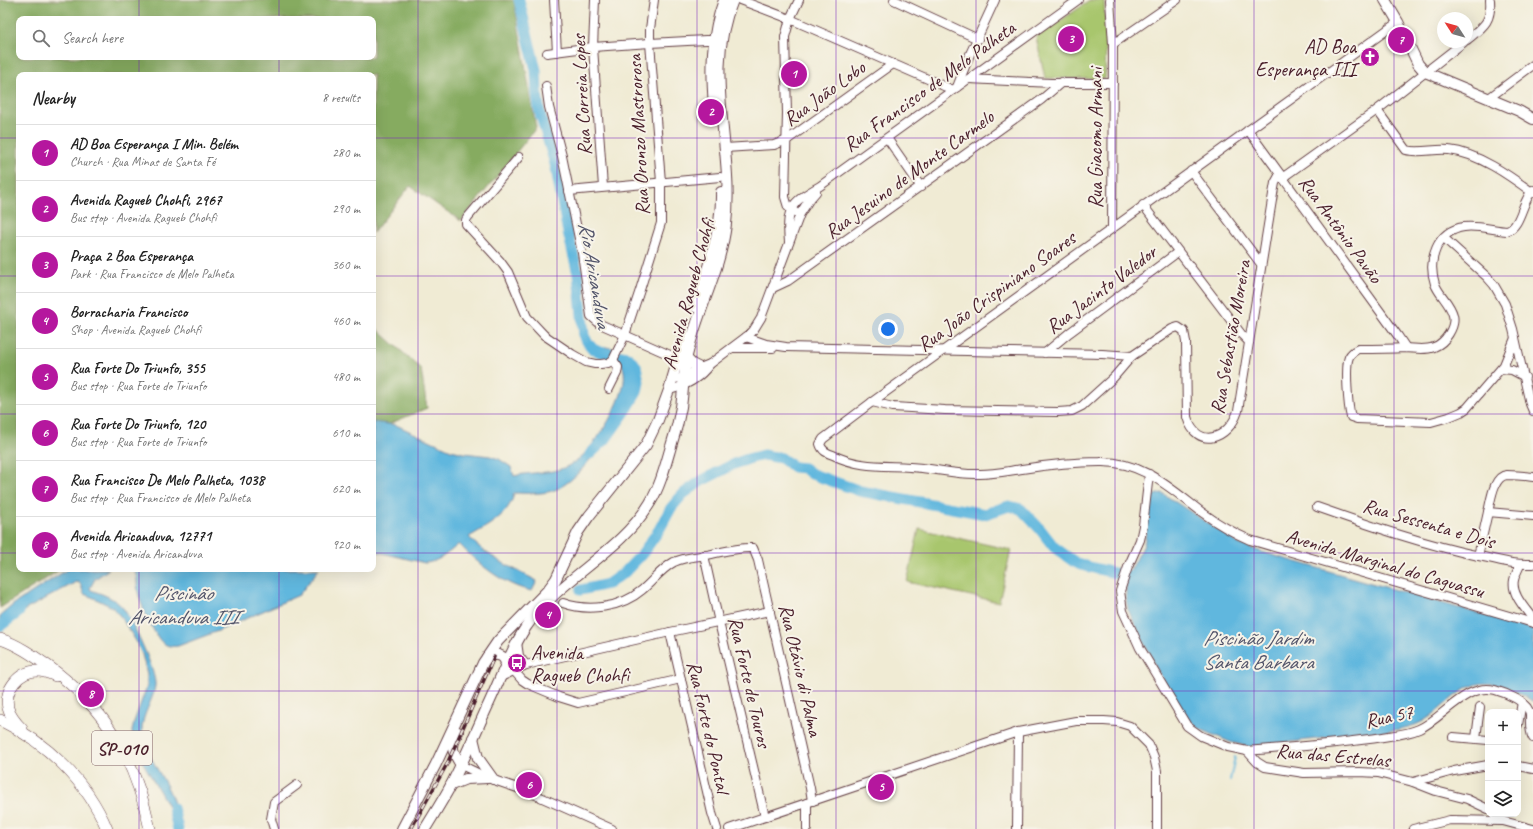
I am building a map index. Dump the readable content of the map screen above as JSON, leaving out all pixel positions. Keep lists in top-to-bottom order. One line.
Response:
{"streets":{"highway":["SP-010"],"main road":["Avenida Ragueb Chohfi"],"street":["Rua Francisco de Melo Palheta","Rua João Lobo","Rua Correia Lopes","Rua Oronzo Mastrorosa","Rua Giacomo Armani","Rua Jesuino de Monte Carmelo","Rua Antônio Pavão","Rua Jacinto Valedor","Rua João Crispiniano Soares","Rua Sebastião Moreira","Rua Sessenta e Dois","Avenida Marginal do Caguassu","Rua Otávio di Palma","Rua Forte de Touros","Rua 57","Rua Forte do Pontal","Rua das Estrelas"]},"crossings":[["Rua Francisco de Melo Palheta","Rua Jesuino de Monte Carmelo"],["Rua Francisco de Melo Palheta","Avenida Ragueb Chohfi"],["Rua João Lobo","Avenida Ragueb Chohfi"],["Rua Giacomo Armani","Rua João Crispiniano Soares"],["Rua Antônio Pavão","Rua João Crispiniano Soares"],["Rua Antônio Pavão","Rua Sebastião Moreira"],["Rua João Crispiniano Soares","Rua Sebastião Moreira"],["Rua João Crispiniano Soares","Avenida Marginal do Caguassu"],["Rua Otávio di Palma","Rua Forte de Touros"],["Rua 57","Rua das Estrelas"]],"water":["Rio Aricanduva","Piscinão Aricanduva III","Piscinão Jardim Santa Barbara"],"places":{"church":["AD Boa Esperança III"],"bus stop":["Avenida Ragueb Chohfi"]},"north":"top left","page":{"search":"Search here","pins":["3","7","1","2","4","8","6","5"],"heading":["Nearby","8 results"],"list":[{"mark":"1","name":"AD Boa Esperança I Min. Belém","note":"Church · Rua Minas de Santa Fé","value":"280 m"},{"mark":"2","name":"Avenida Ragueb Chohfi, 2967","note":"Bus stop · Avenida Ragueb Chohfi","value":"290 m"},{"mark":"3","name":"Praça 2 Boa Esperança","note":"Park · Rua Francisco de Melo Palheta","value":"360 m"},{"mark":"4","name":"Borracharia Francisco","note":"Shop · Avenida Ragueb Chohfi","value":"460 m"},{"mark":"5","name":"Rua Forte Do Triunfo, 355","note":"Bus stop · Rua Forte do Triunfo","value":"480 m"},{"mark":"6","name":"Rua Forte Do Triunfo, 120","note":"Bus stop · Rua Forte do Triunfo","value":"610 m"},{"mark":"7","name":"Rua Francisco De Melo Palheta, 1038","note":"Bus stop · Rua Francisco de Melo Palheta","value":"620 m"},{"mark":"8","name":"Avenida Aricanduva, 12771","note":"Bus stop · Avenida Aricanduva","value":"920 m"}],"map_buttons":["+","−"]}}
